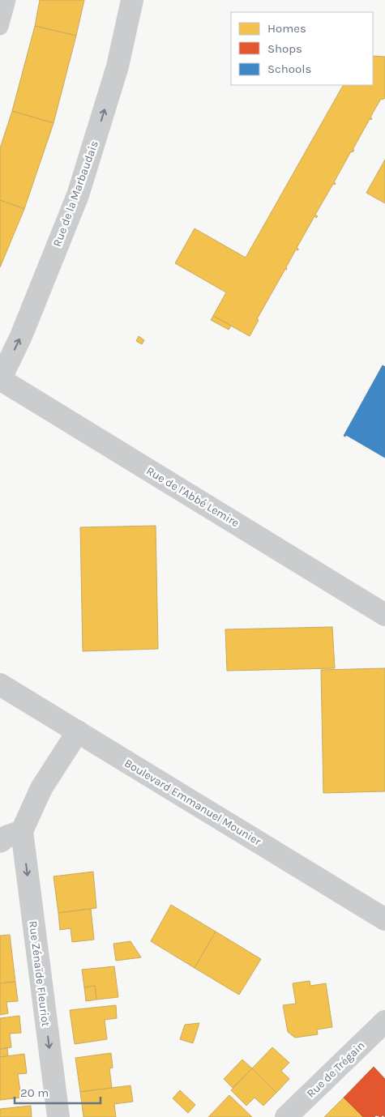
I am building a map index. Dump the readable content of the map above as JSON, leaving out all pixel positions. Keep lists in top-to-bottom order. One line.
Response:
{"streets":{"street":["Rue de la Marbaudais","Rue de l'Abbé Lemire","Boulevard Emmanuel Mounier","Rue Zénaïde Fleuriot","Rue de Trégain"]},"crossings":[["Rue de la Marbaudais","Rue de l'Abbé Lemire"]],"one_way":["Rue de la Marbaudais","Rue Zénaïde Fleuriot"],"legend":["Homes","Shops","Schools"],"scale_bar":"20 m"}
